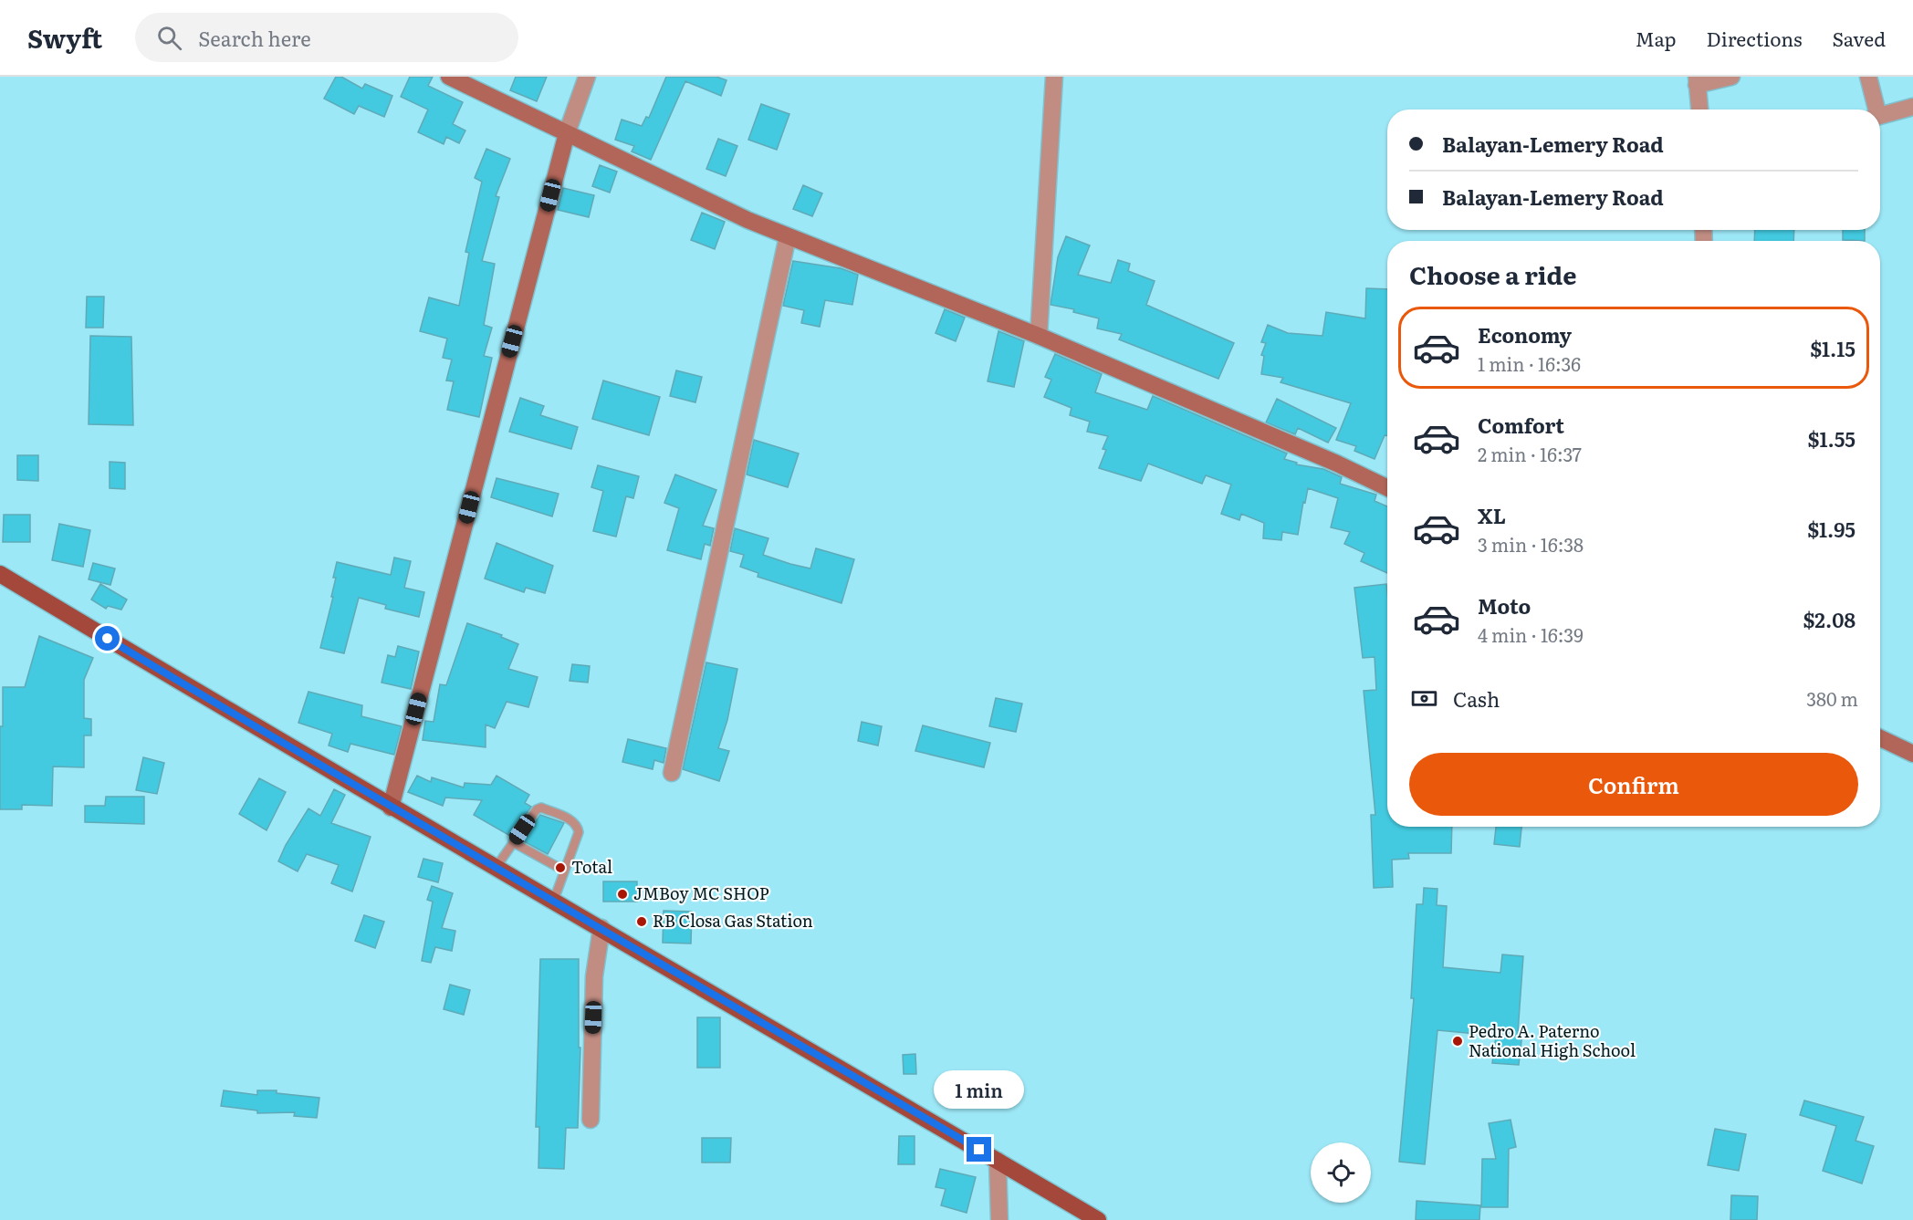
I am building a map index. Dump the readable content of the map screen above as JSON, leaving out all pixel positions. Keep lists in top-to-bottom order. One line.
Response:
{"places":["Total","JMBoy MC SHOP","RB Closa Gas Station","Pedro A. Paterno National High School"],"page":{"header":"Swyft","search":"Search here","nav":["Map","Directions","Saved"],"banner":["Balayan-Lemery Road","Balayan-Lemery Road"],"heading":"Choose a ride","list":[{"name":"Economy","note":"1 min · 16:36","value":"$1.15"},{"name":"Comfort","note":"2 min · 16:37","value":"$1.55"},{"name":"XL","note":"3 min · 16:38","value":"$1.95"},{"name":"Moto","note":"4 min · 16:39","value":"$2.08"}],"pay":["Cash","380 m"],"buttons":"Confirm","bubble":"1 min"}}
